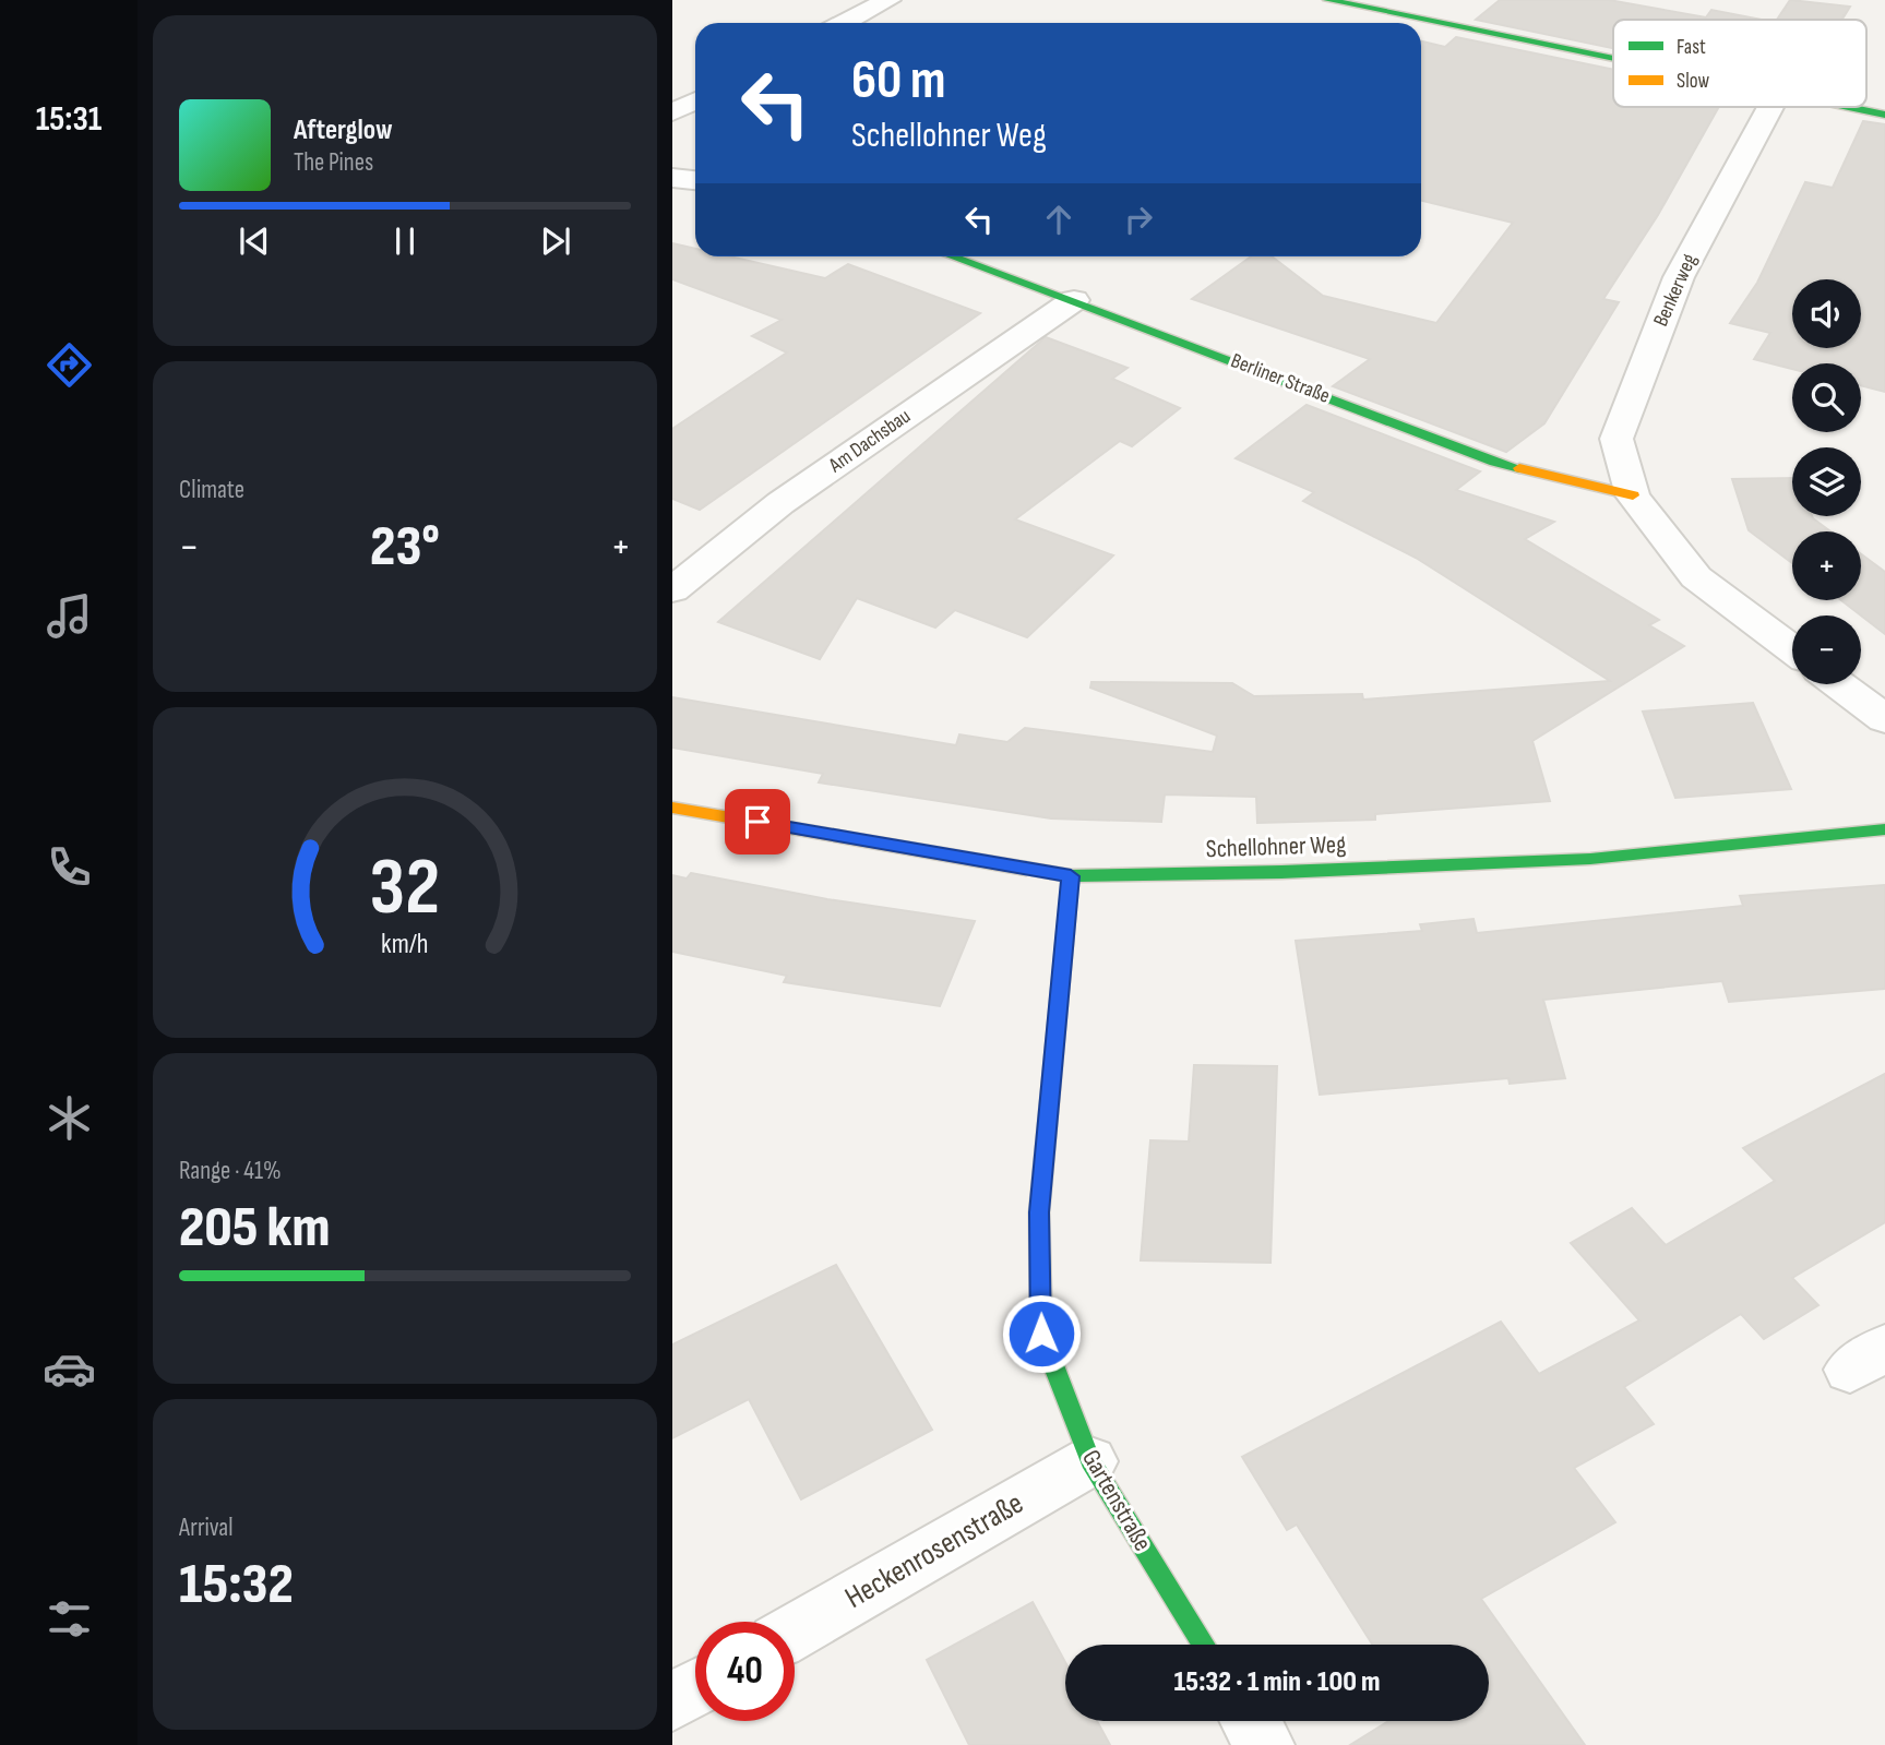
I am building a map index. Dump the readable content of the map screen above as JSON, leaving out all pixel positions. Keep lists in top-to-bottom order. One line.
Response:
{"streets":{"street":["Benkerweg","Berliner Straße","Am Dachsbau","Schellohner Weg","Gartenstraße","Heckenrosenstraße"]},"crossings":[["Benkerweg","Berliner Straße"],["Berliner Straße","Am Dachsbau"],["Schellohner Weg","Gartenstraße"],["Gartenstraße","Heckenrosenstraße"]],"legend":["Fast","Slow"],"page":{"tabs":"15:31","turn":["60 m","Schellohner Weg"],"song":["Afterglow","The Pines"],"map_buttons":["+","−"],"tile":["Climate",["Range · 41%","205 km"],["Arrival","15:32"]],"heat":["−","23°","+"],"limit":"40","trip":"15:32 · 1 min · 100 m","gauge":["32","km/h"]}}
